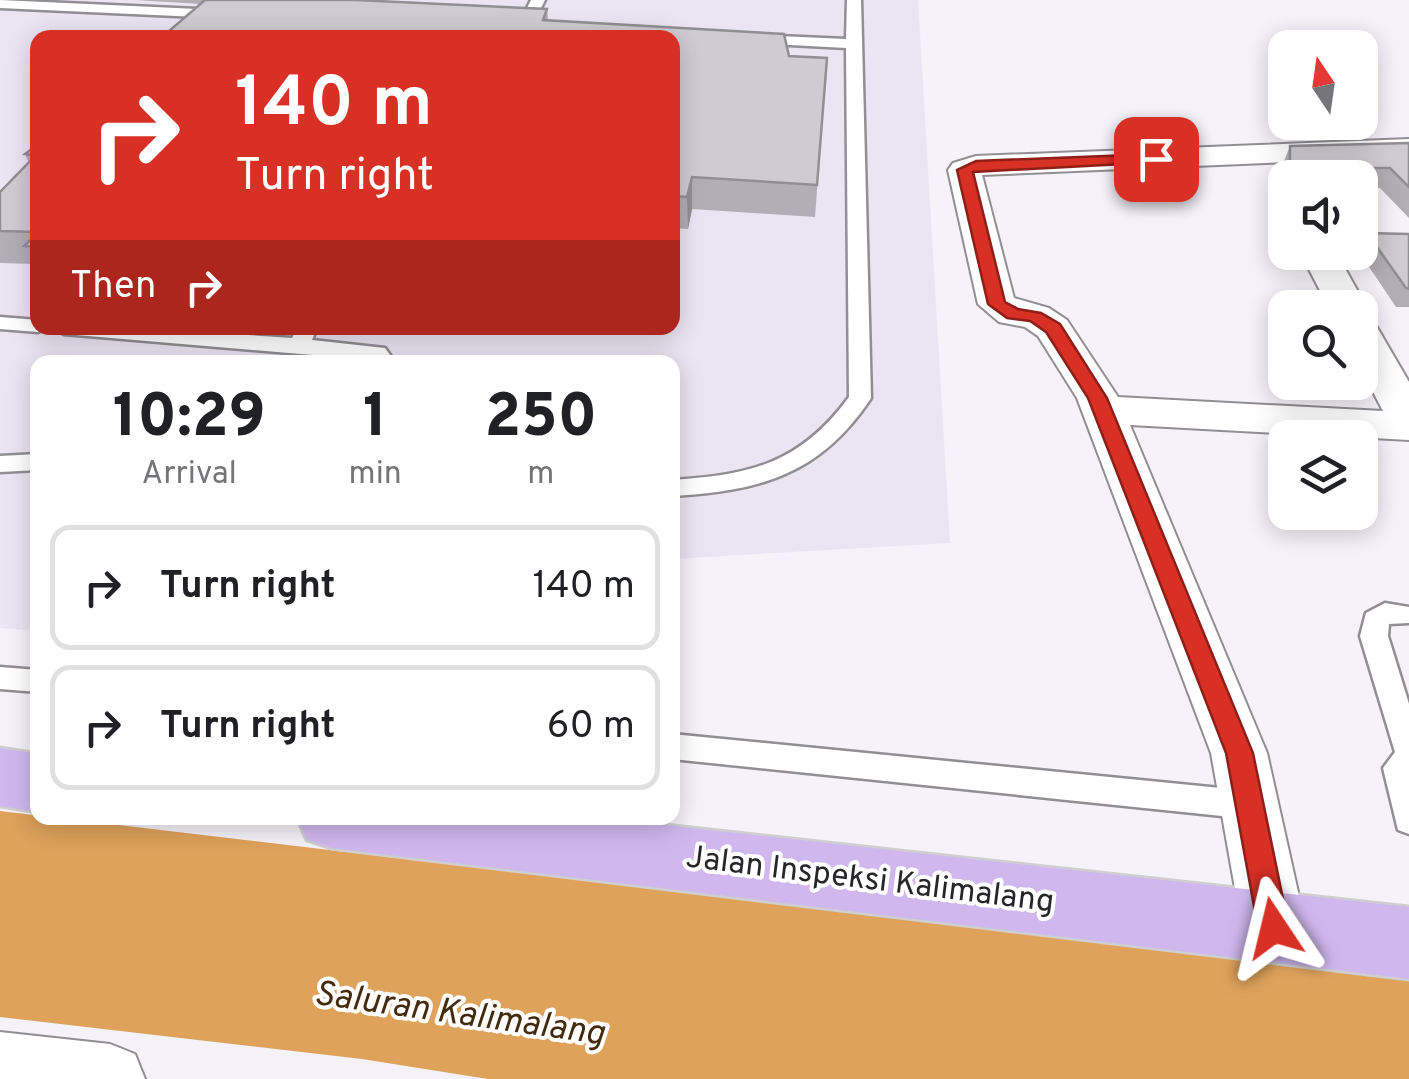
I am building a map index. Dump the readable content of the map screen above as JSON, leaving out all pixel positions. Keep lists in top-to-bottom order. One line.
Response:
{"streets":{"main road":["Jalan Inspeksi Kalimalang"]},"water":["Saluran Kalimalang"],"north":"top","page":{"turn":["140 m","Turn right"],"then":"Then","eta":["10:29","Arrival","1","min","250","m"],"list":[{"name":"Turn right","value":"140 m"},{"name":"Turn right","value":"60 m"}]}}
